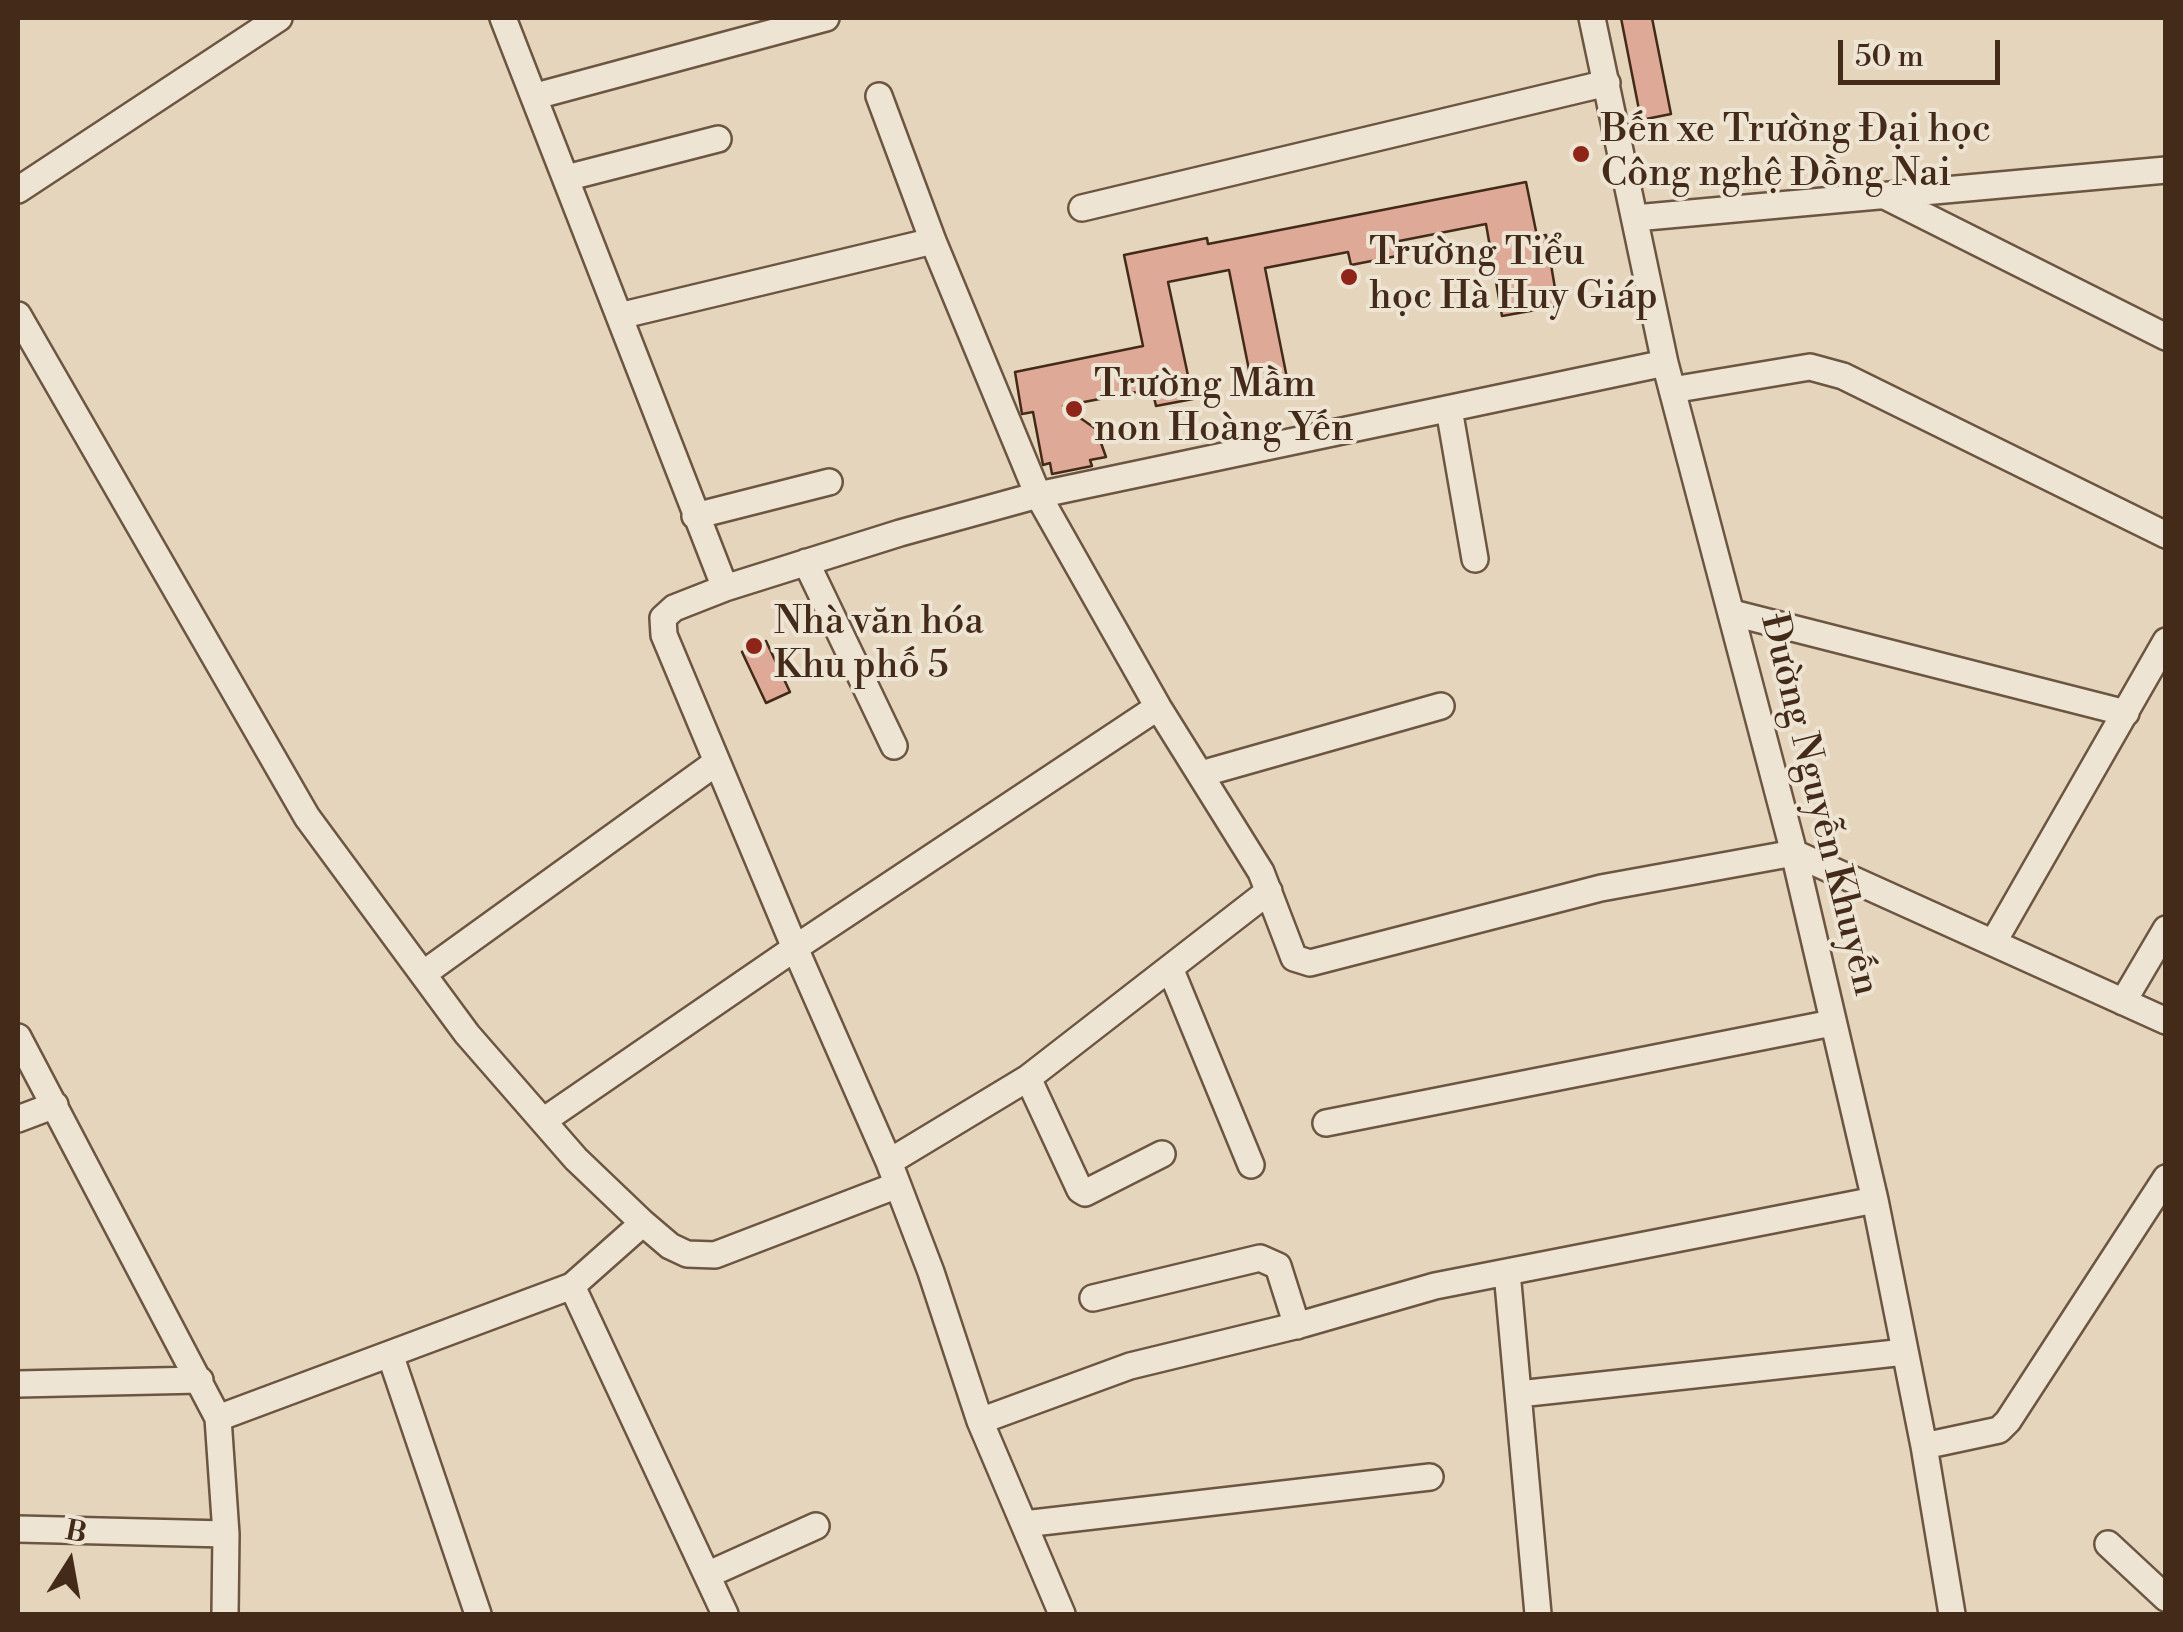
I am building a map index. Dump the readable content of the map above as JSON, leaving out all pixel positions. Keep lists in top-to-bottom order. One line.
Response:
{"streets":{"street":["Đường Nguyễn Khuyến"]},"places":["Bến xe Trường Đại học Công nghệ Đồng Nai","Trường Tiểu học Hà Huy Giáp","Trường Mầm non Hoàng Yến","Nhà văn hóa Khu phố 5"],"scale_bar":"50 m","north":"top"}
